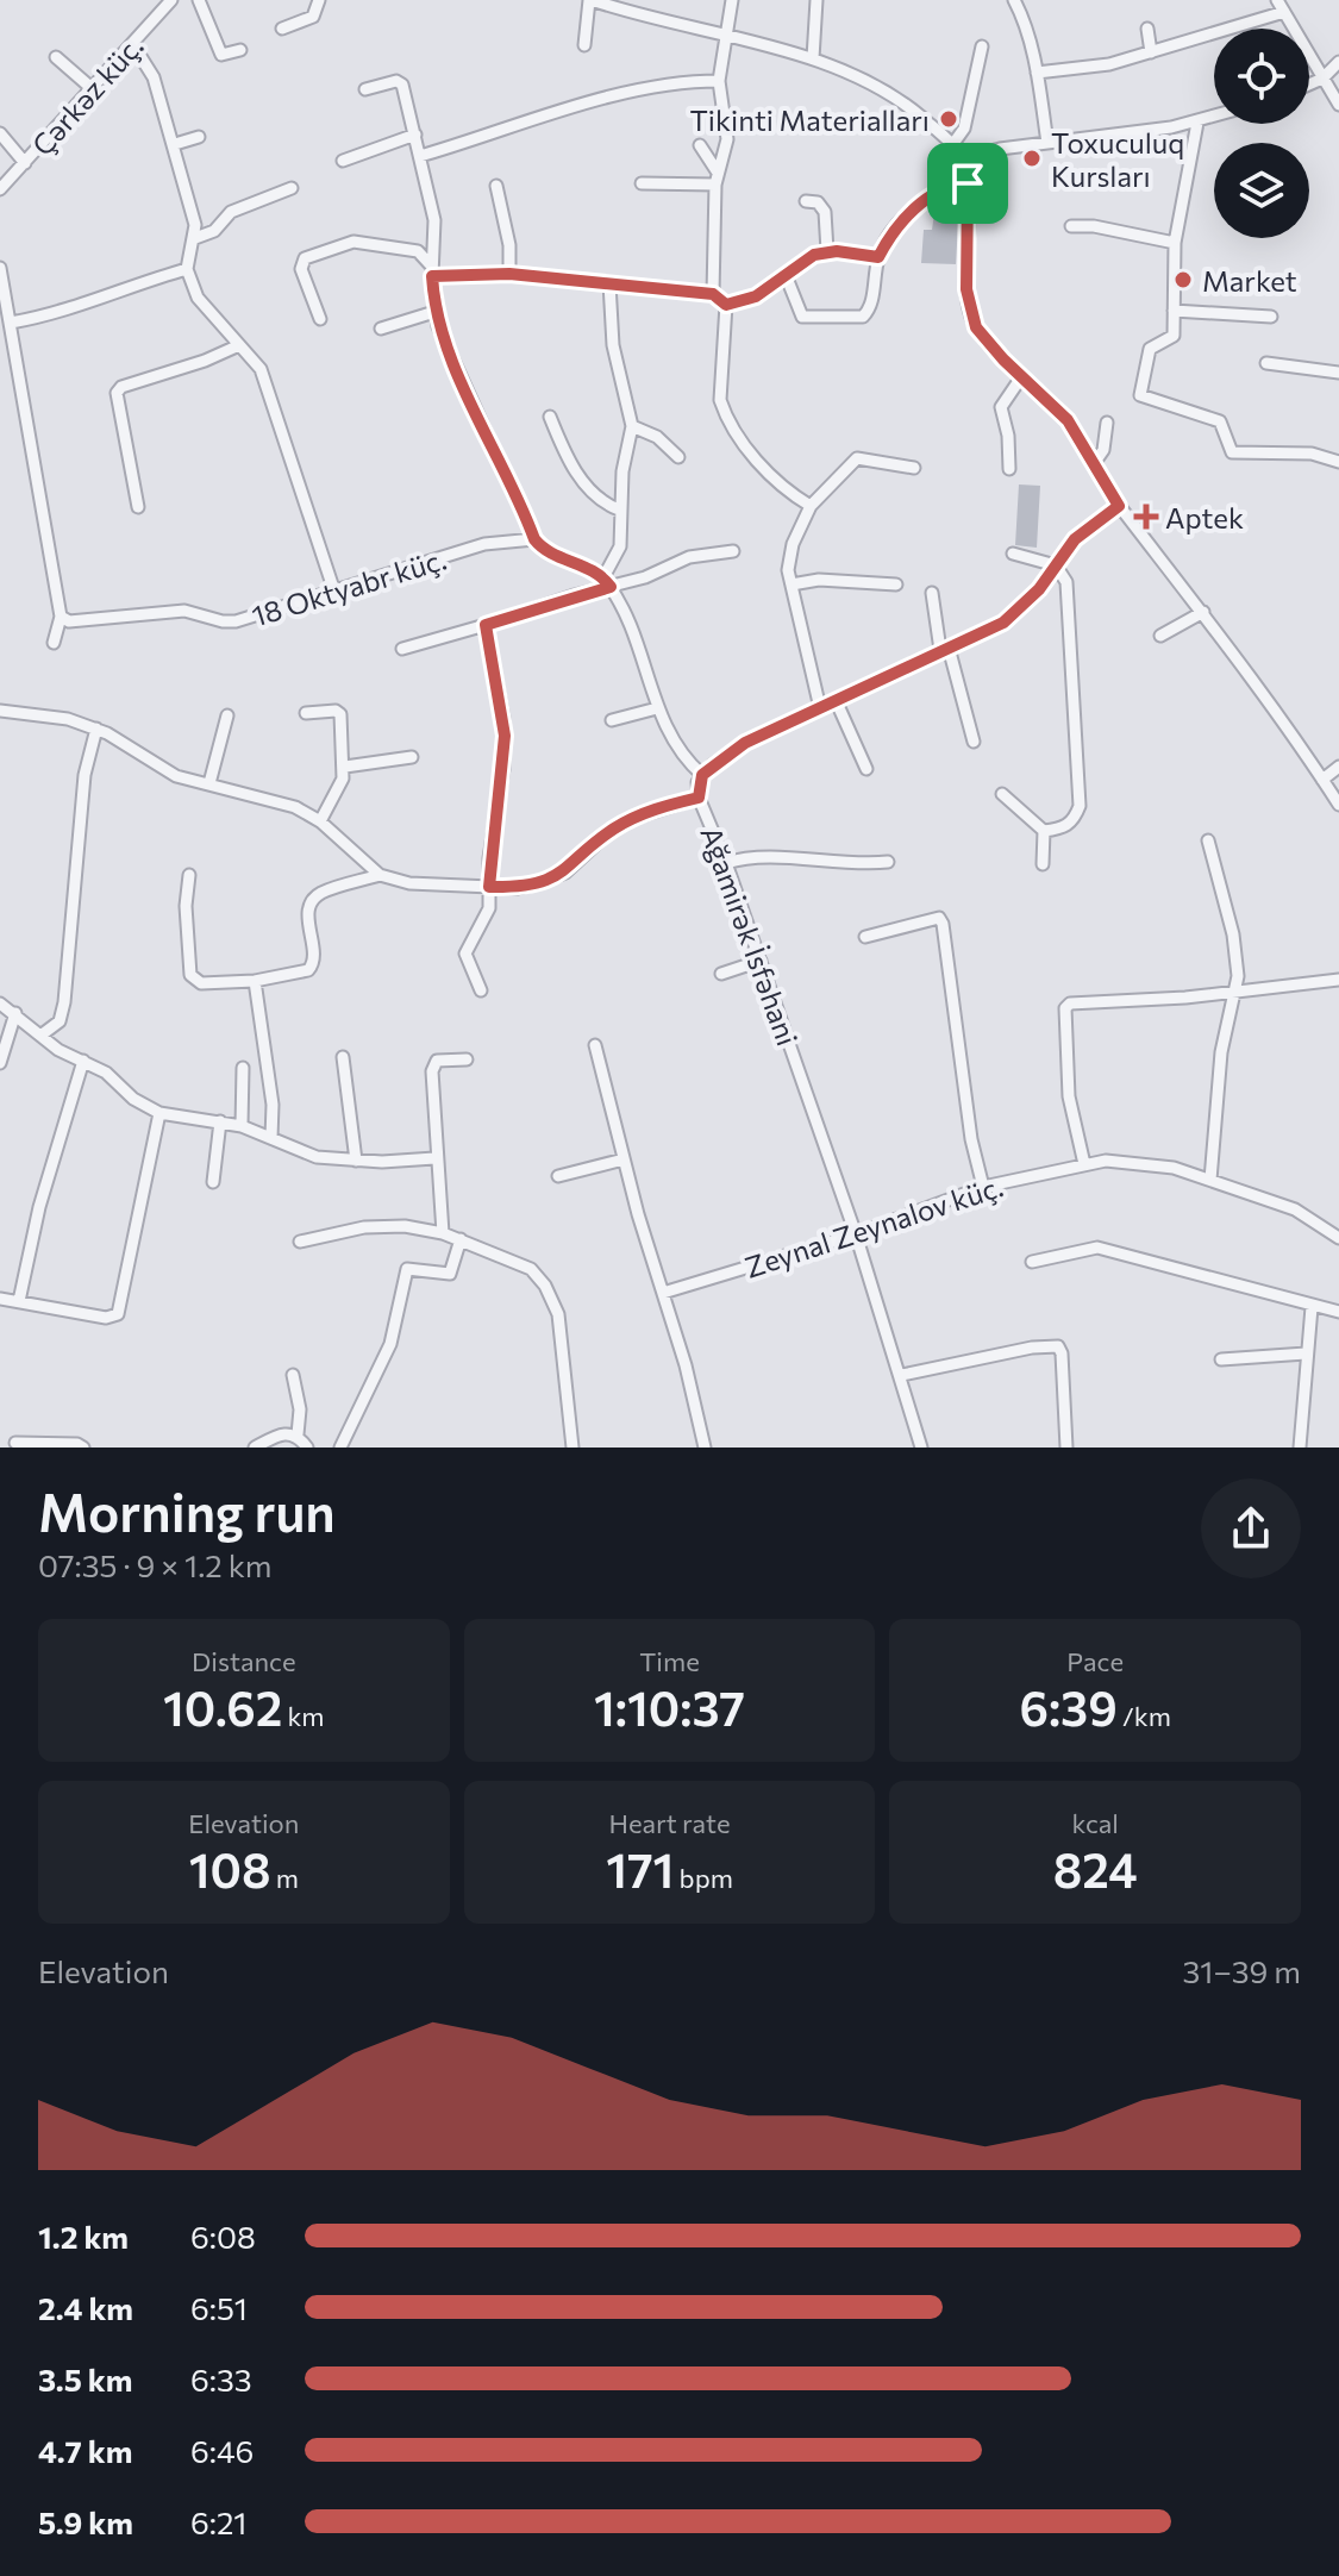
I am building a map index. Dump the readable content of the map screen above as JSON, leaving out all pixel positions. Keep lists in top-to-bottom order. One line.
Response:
{"streets":{"street":["Çərkəz küç.","18 Oktyabr küç.","Ağamirək İsfəhani","Zeynal Zeynalov küç."]},"crossings":[["Ağamirək İsfəhani","Zeynal Zeynalov küç."]],"places":{"other":["Tikinti Materialları","Toxuculuq Kursları","Market"],"health":["Aptek"]},"page":{"heading":["Morning run","07:35 · 9 × 1.2 km"],"stats":[["Distance","10.62 km"],["Time","1:10:37"],["Pace","6:39 /km"],["Elevation","108 m"],["Heart rate","171 bpm"],["kcal","824"]],"chart":["Elevation","31–39 m"],"list":[{"name":"1.2 km","note":"6:08"},{"name":"2.4 km","note":"6:51"},{"name":"3.5 km","note":"6:33"},{"name":"4.7 km","note":"6:46"},{"name":"5.9 km","note":"6:21"}]}}
